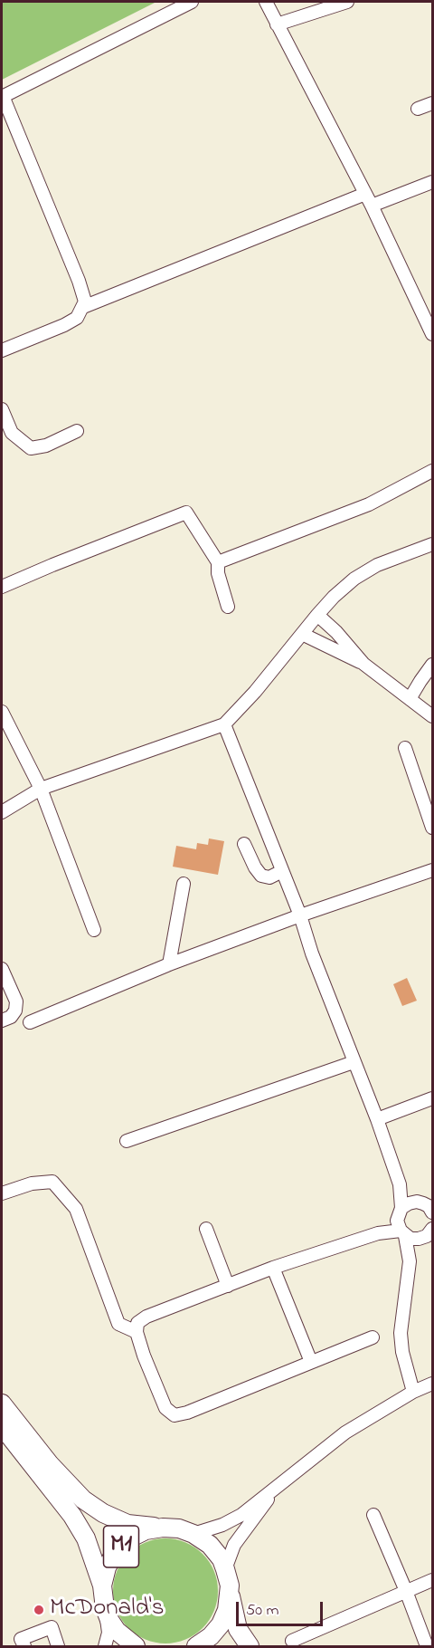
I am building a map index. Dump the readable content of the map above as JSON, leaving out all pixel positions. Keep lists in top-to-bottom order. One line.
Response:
{"streets":{"highway":["M1"]},"places":["McDonald's"],"scale_bar":"50 m"}
